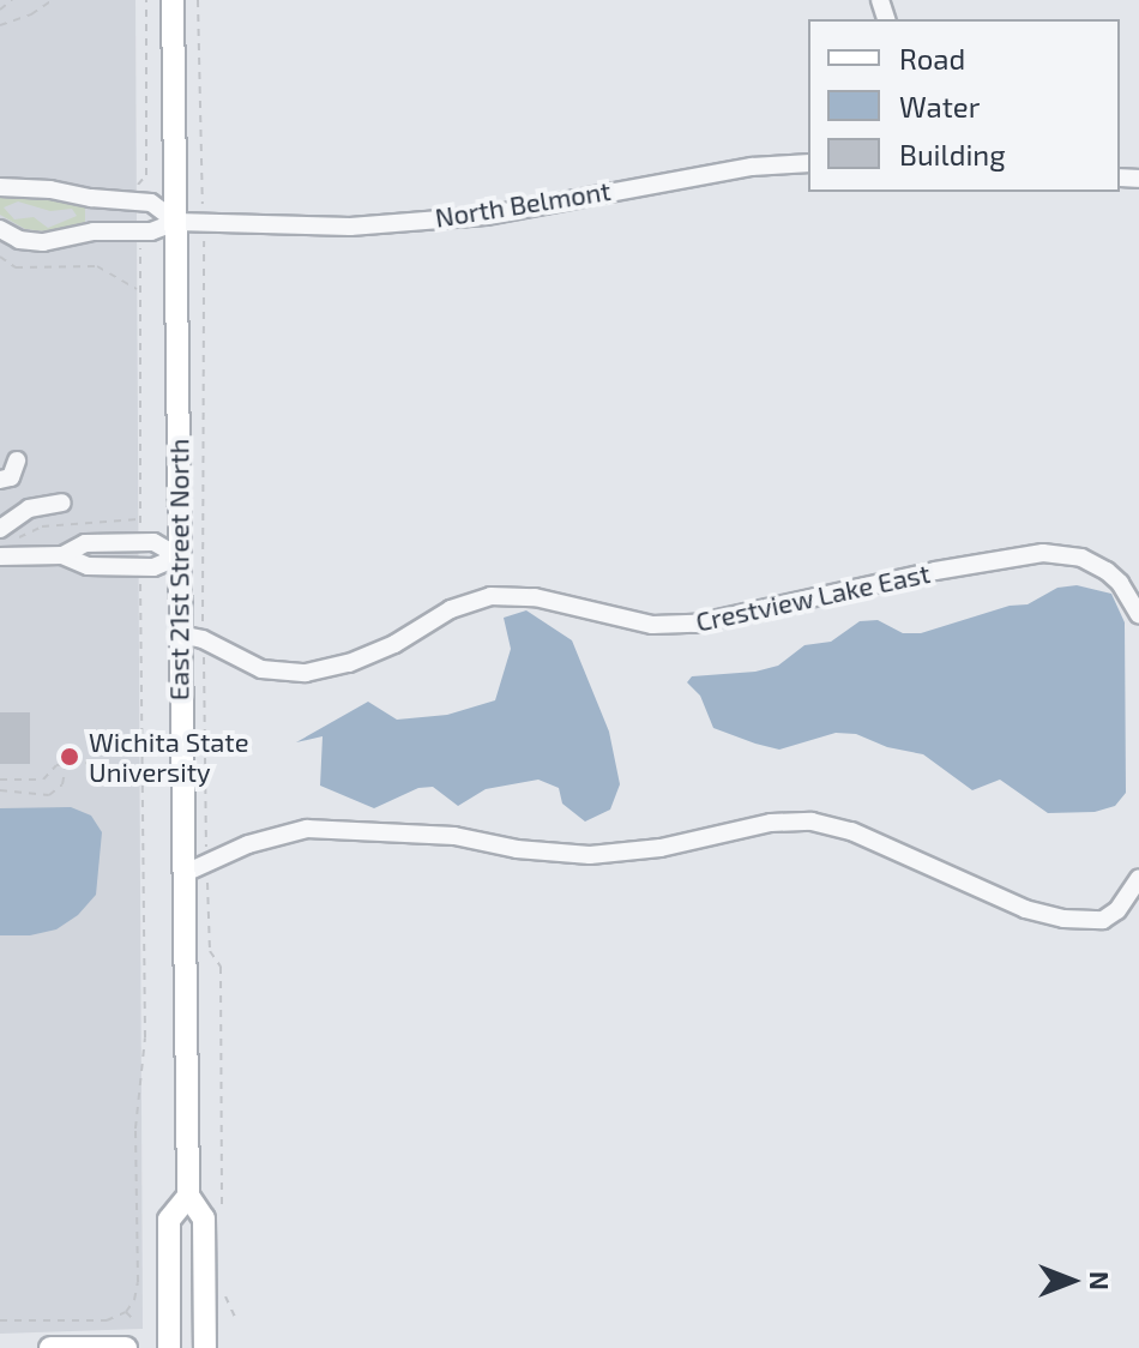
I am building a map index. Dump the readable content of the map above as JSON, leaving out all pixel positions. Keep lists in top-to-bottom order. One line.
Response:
{"streets":{"main road":["East 21st Street North"],"street":["North Belmont","Crestview Lake East"]},"crossings":[["North Belmont","East 21st Street North"],["East 21st Street North","Crestview Lake East"]],"places":["Wichita State University"],"legend":["Road","Water","Building"],"north":"right"}
